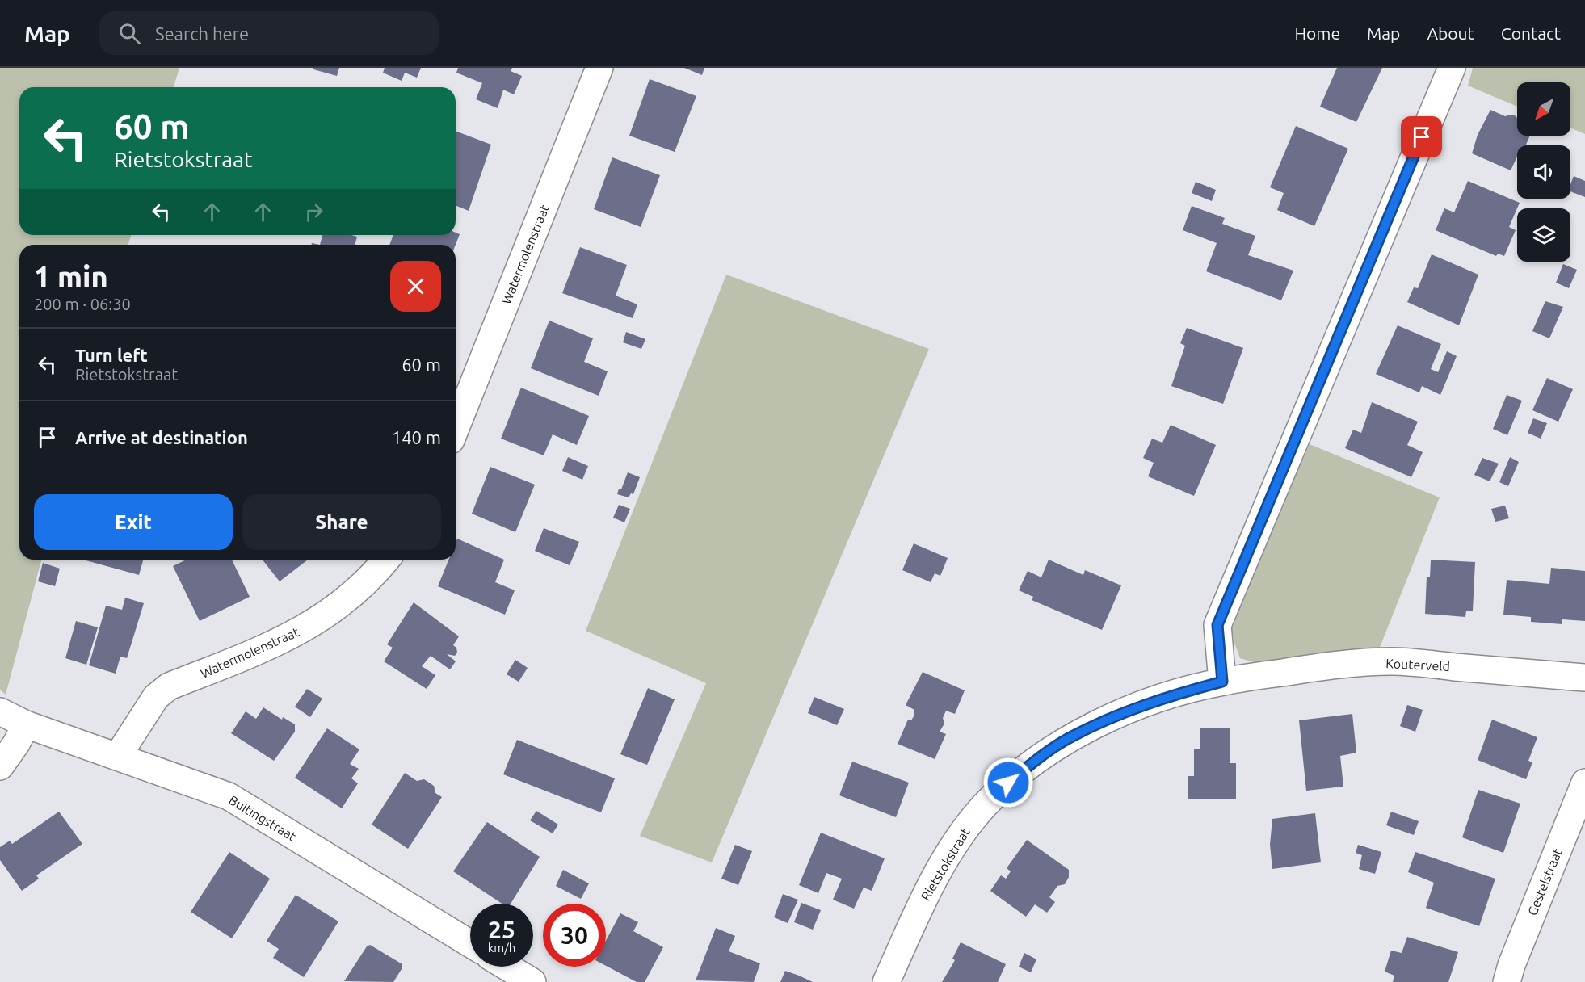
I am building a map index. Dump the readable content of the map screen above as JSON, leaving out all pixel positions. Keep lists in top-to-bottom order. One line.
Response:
{"streets":{"street":["Watermolenstraat","Kouterveld","Buitingstraat","Rietstokstraat","Gestelstraat"]},"crossings":[["Watermolenstraat","Buitingstraat"],["Kouterveld","Rietstokstraat"]],"north":"bottom left","page":{"header":"Map","search":"Search here","nav":["Home","Map","About","Contact"],"turn":["60 m","Rietstokstraat"],"heading":["1 min","200 m · 06:30"],"list":[{"name":"Turn left","note":"Rietstokstraat","value":"60 m"},{"name":"Arrive at destination","value":"140 m"}],"buttons":["Exit","Share"],"speed":"25 km/h","limit":"30"}}
